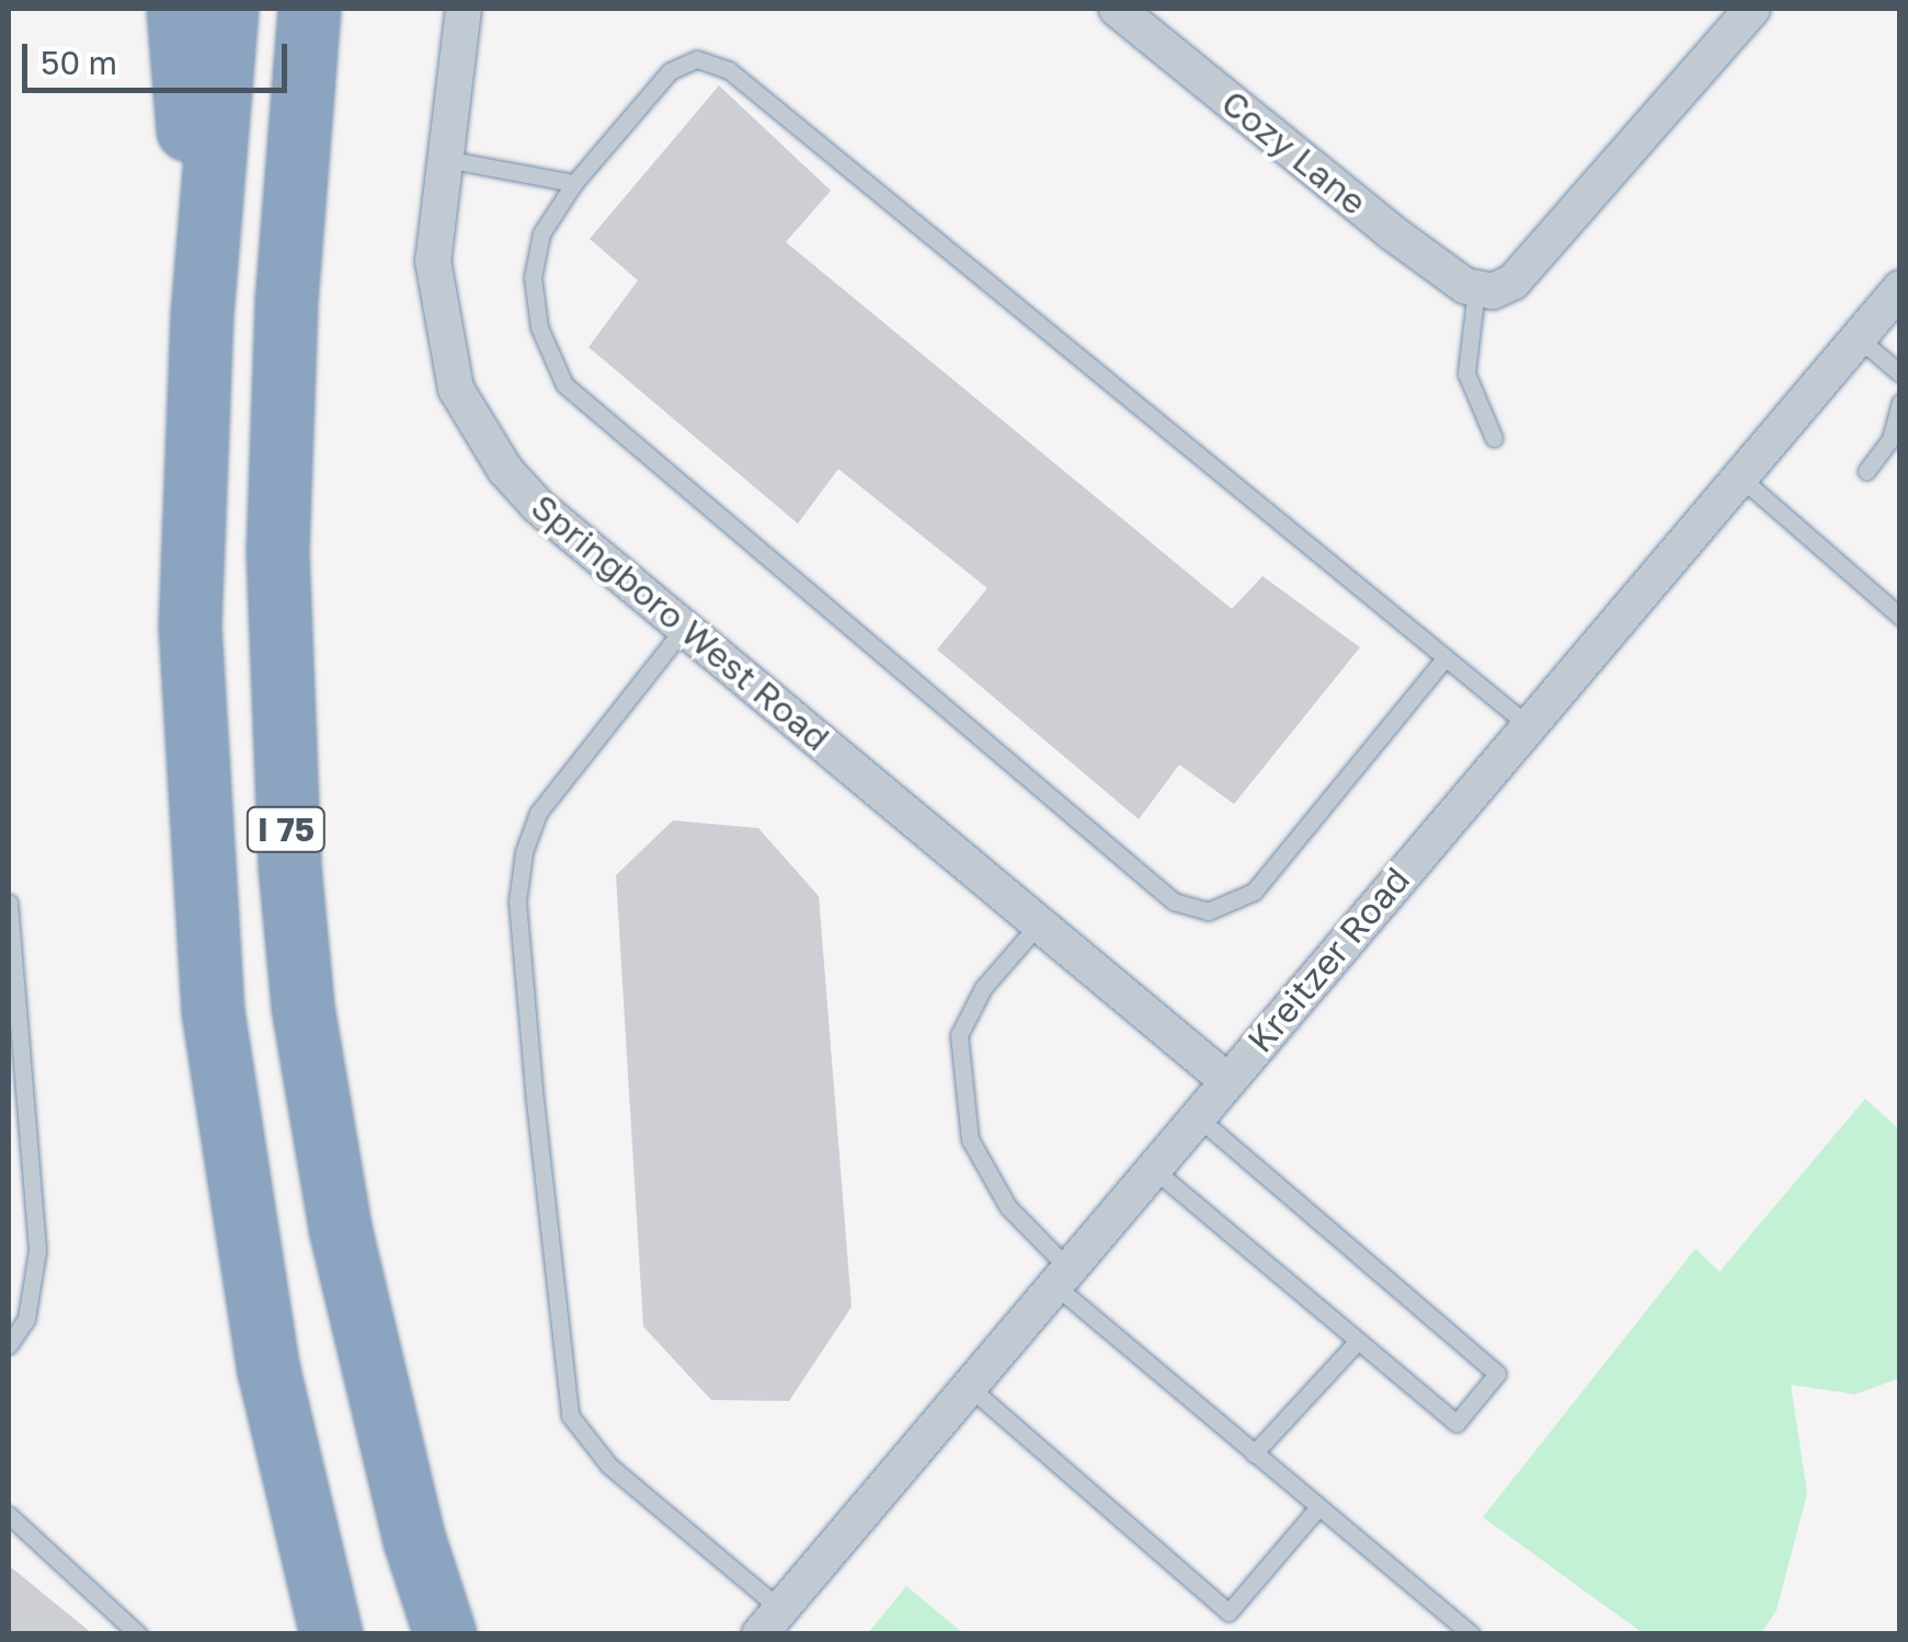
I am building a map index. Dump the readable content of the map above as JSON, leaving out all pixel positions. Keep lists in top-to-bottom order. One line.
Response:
{"streets":{"highway":["I 75"],"street":["Cozy Lane","Springboro West Road","Kreitzer Road"]},"crossings":[["Springboro West Road","Kreitzer Road"]],"scale_bar":"50 m"}
